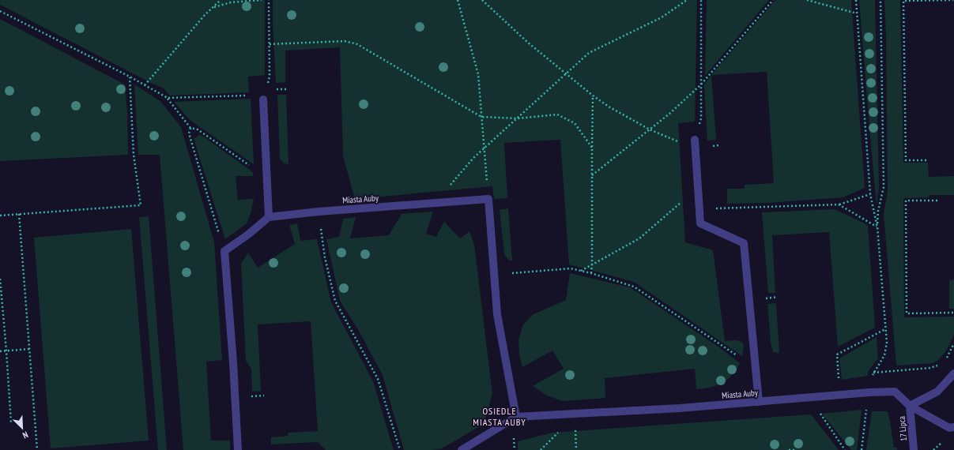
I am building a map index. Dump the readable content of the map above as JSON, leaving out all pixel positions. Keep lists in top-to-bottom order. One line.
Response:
{"streets":{"street":["Miasta Auby","17 Lipca"]},"crossings":[["Miasta Auby","17 Lipca"]],"districts":["OSIEDLE MIASTA AUBY"],"north":"bottom right"}
